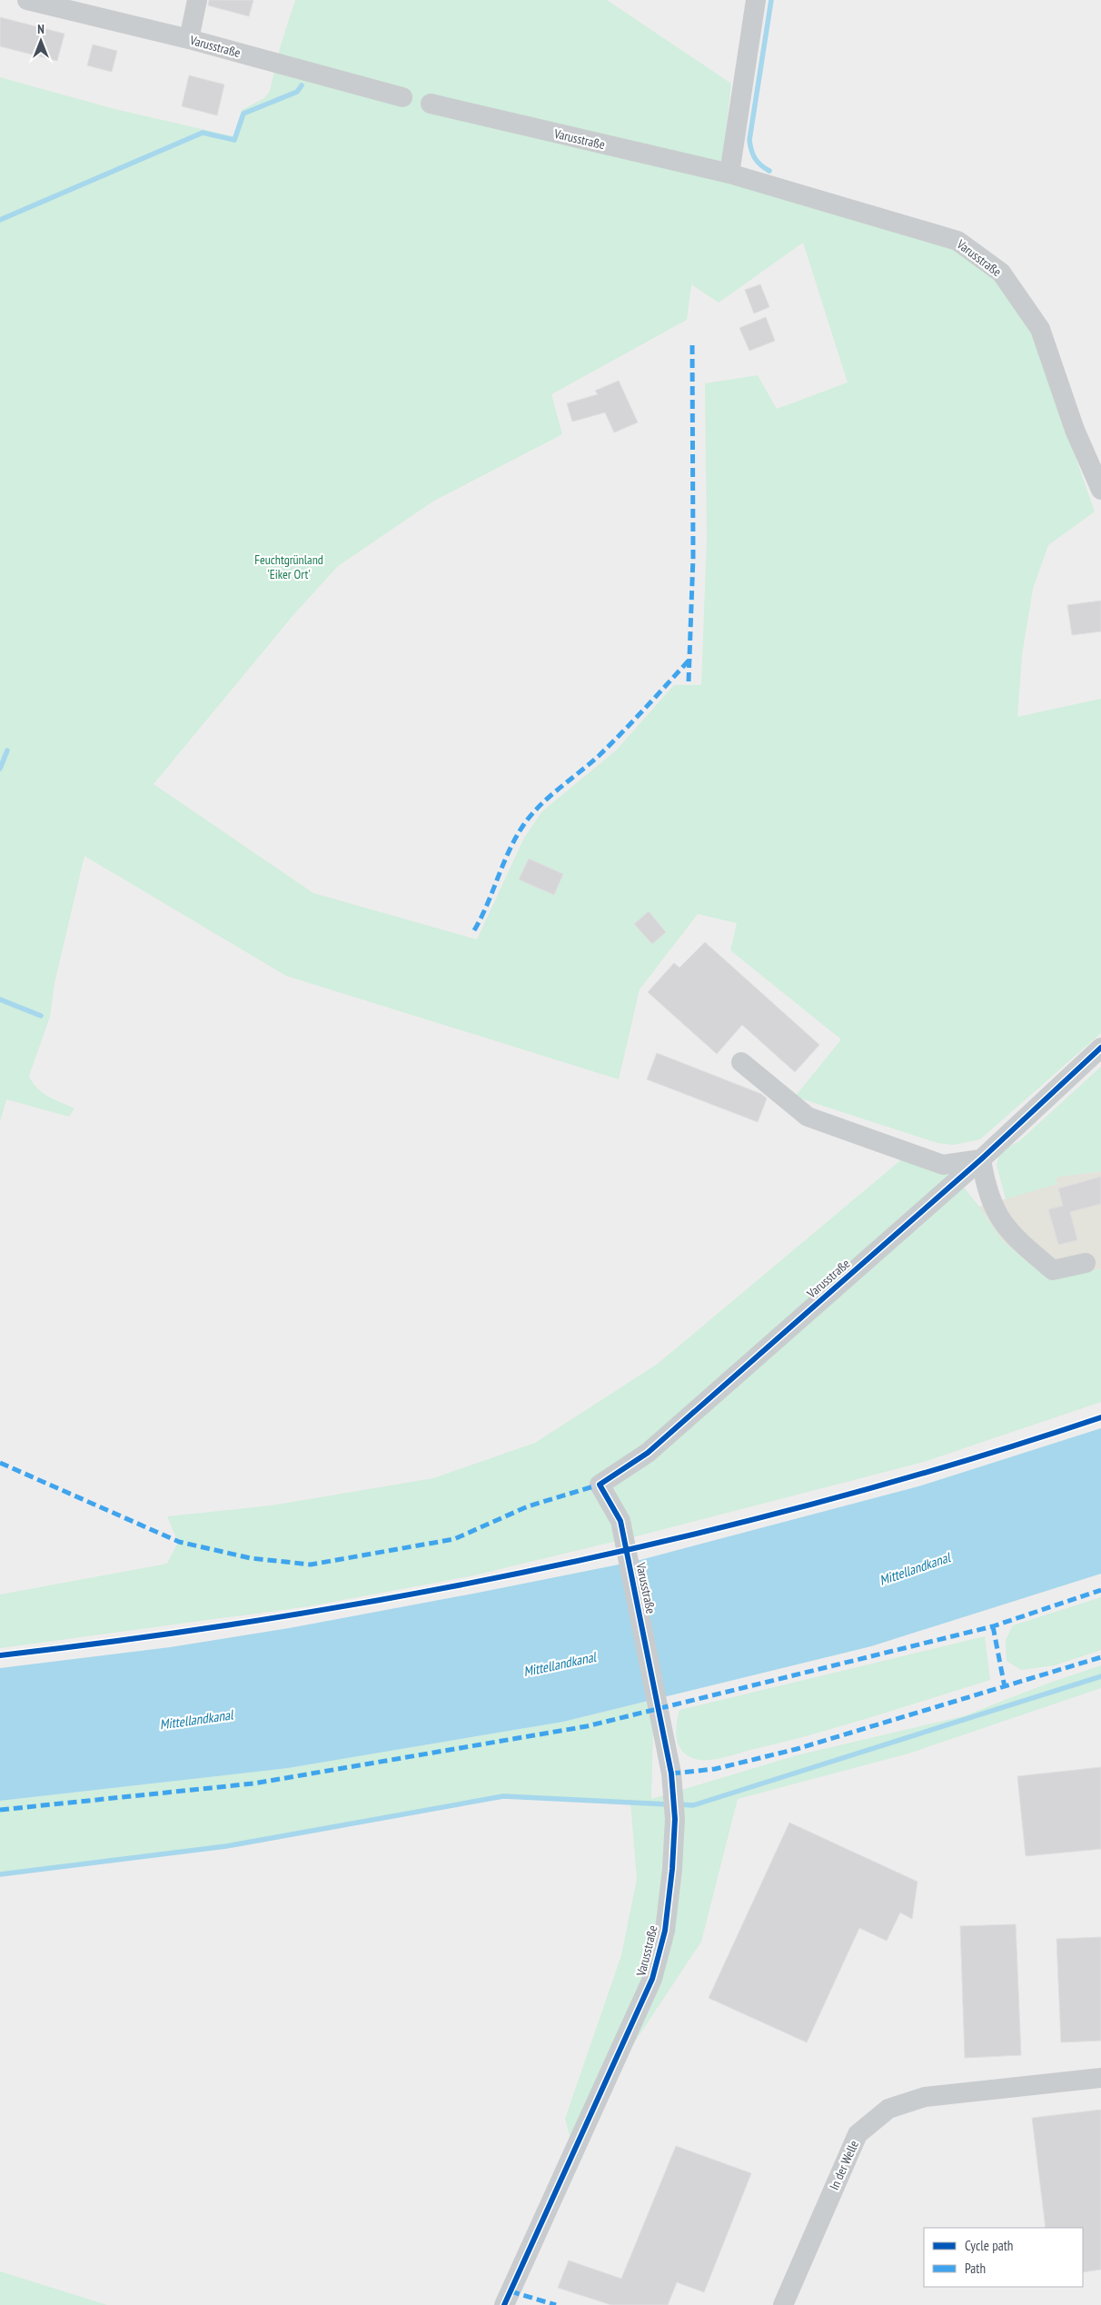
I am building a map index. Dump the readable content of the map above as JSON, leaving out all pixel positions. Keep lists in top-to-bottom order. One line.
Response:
{"streets":{"street":["Varusstraße","In der Welle"]},"water":["Mittellandkanal"],"parks":["Feuchtgrünland 'Eiker Ort'"],"legend":["Cycle path","Path"],"north":"top"}
